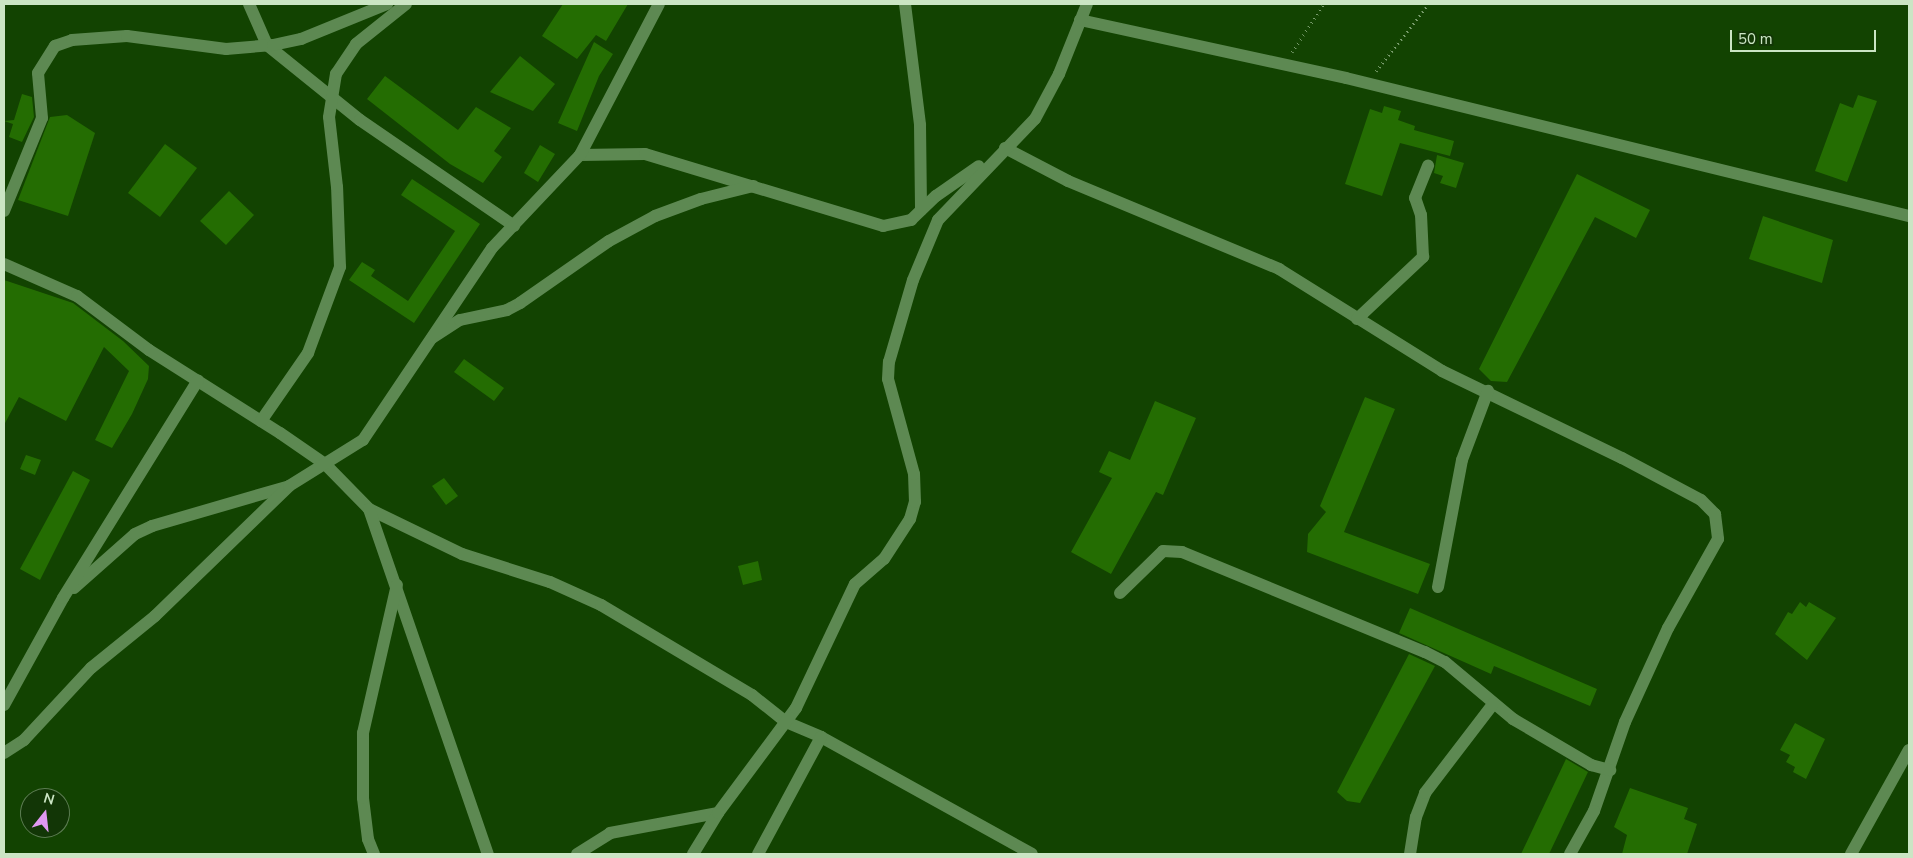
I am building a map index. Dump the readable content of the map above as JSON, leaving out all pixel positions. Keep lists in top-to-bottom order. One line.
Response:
{"scale_bar":"50 m","north":"top"}
